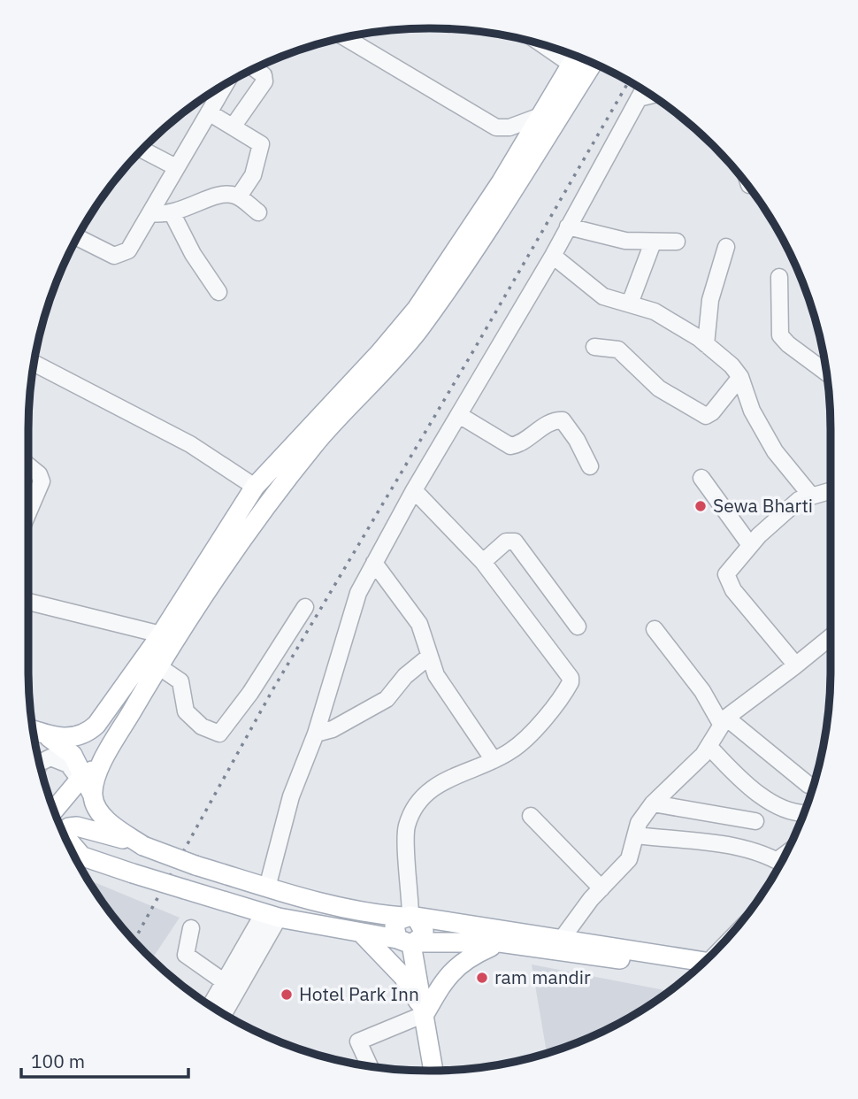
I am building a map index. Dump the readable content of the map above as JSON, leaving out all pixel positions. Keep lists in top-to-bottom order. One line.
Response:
{"places":["Sewa Bharti","ram mandir","Hotel Park Inn"],"scale_bar":"100 m"}
